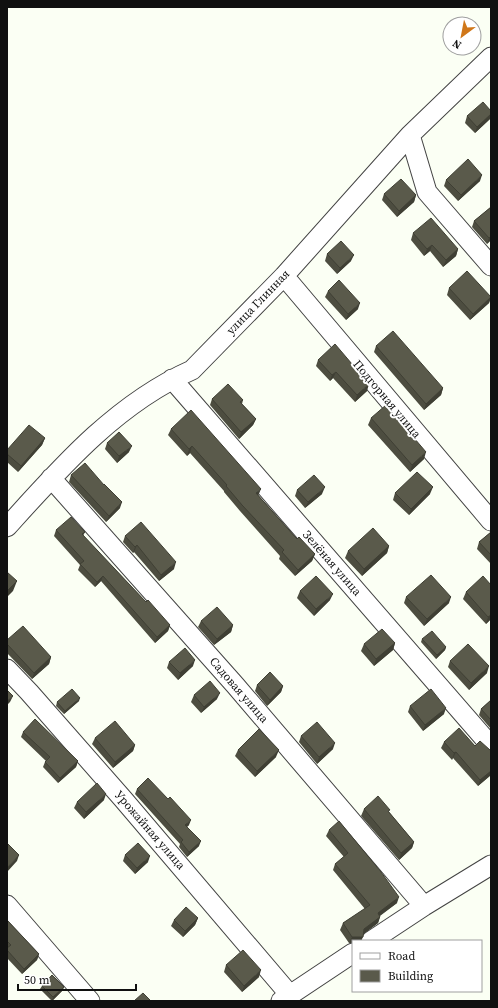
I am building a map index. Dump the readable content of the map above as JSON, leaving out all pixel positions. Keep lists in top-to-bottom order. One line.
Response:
{"streets":{"street":["улица Глинная","Подгорная улица","Зелёная улица","Садовая улица","Урожайная улица"]},"crossings":[["улица Глинная","Подгорная улица"],["улица Глинная","Зелёная улица"],["улица Глинная","Садовая улица"]],"legend":["Road","Building"],"scale_bar":"50 m","north":"bottom left"}
